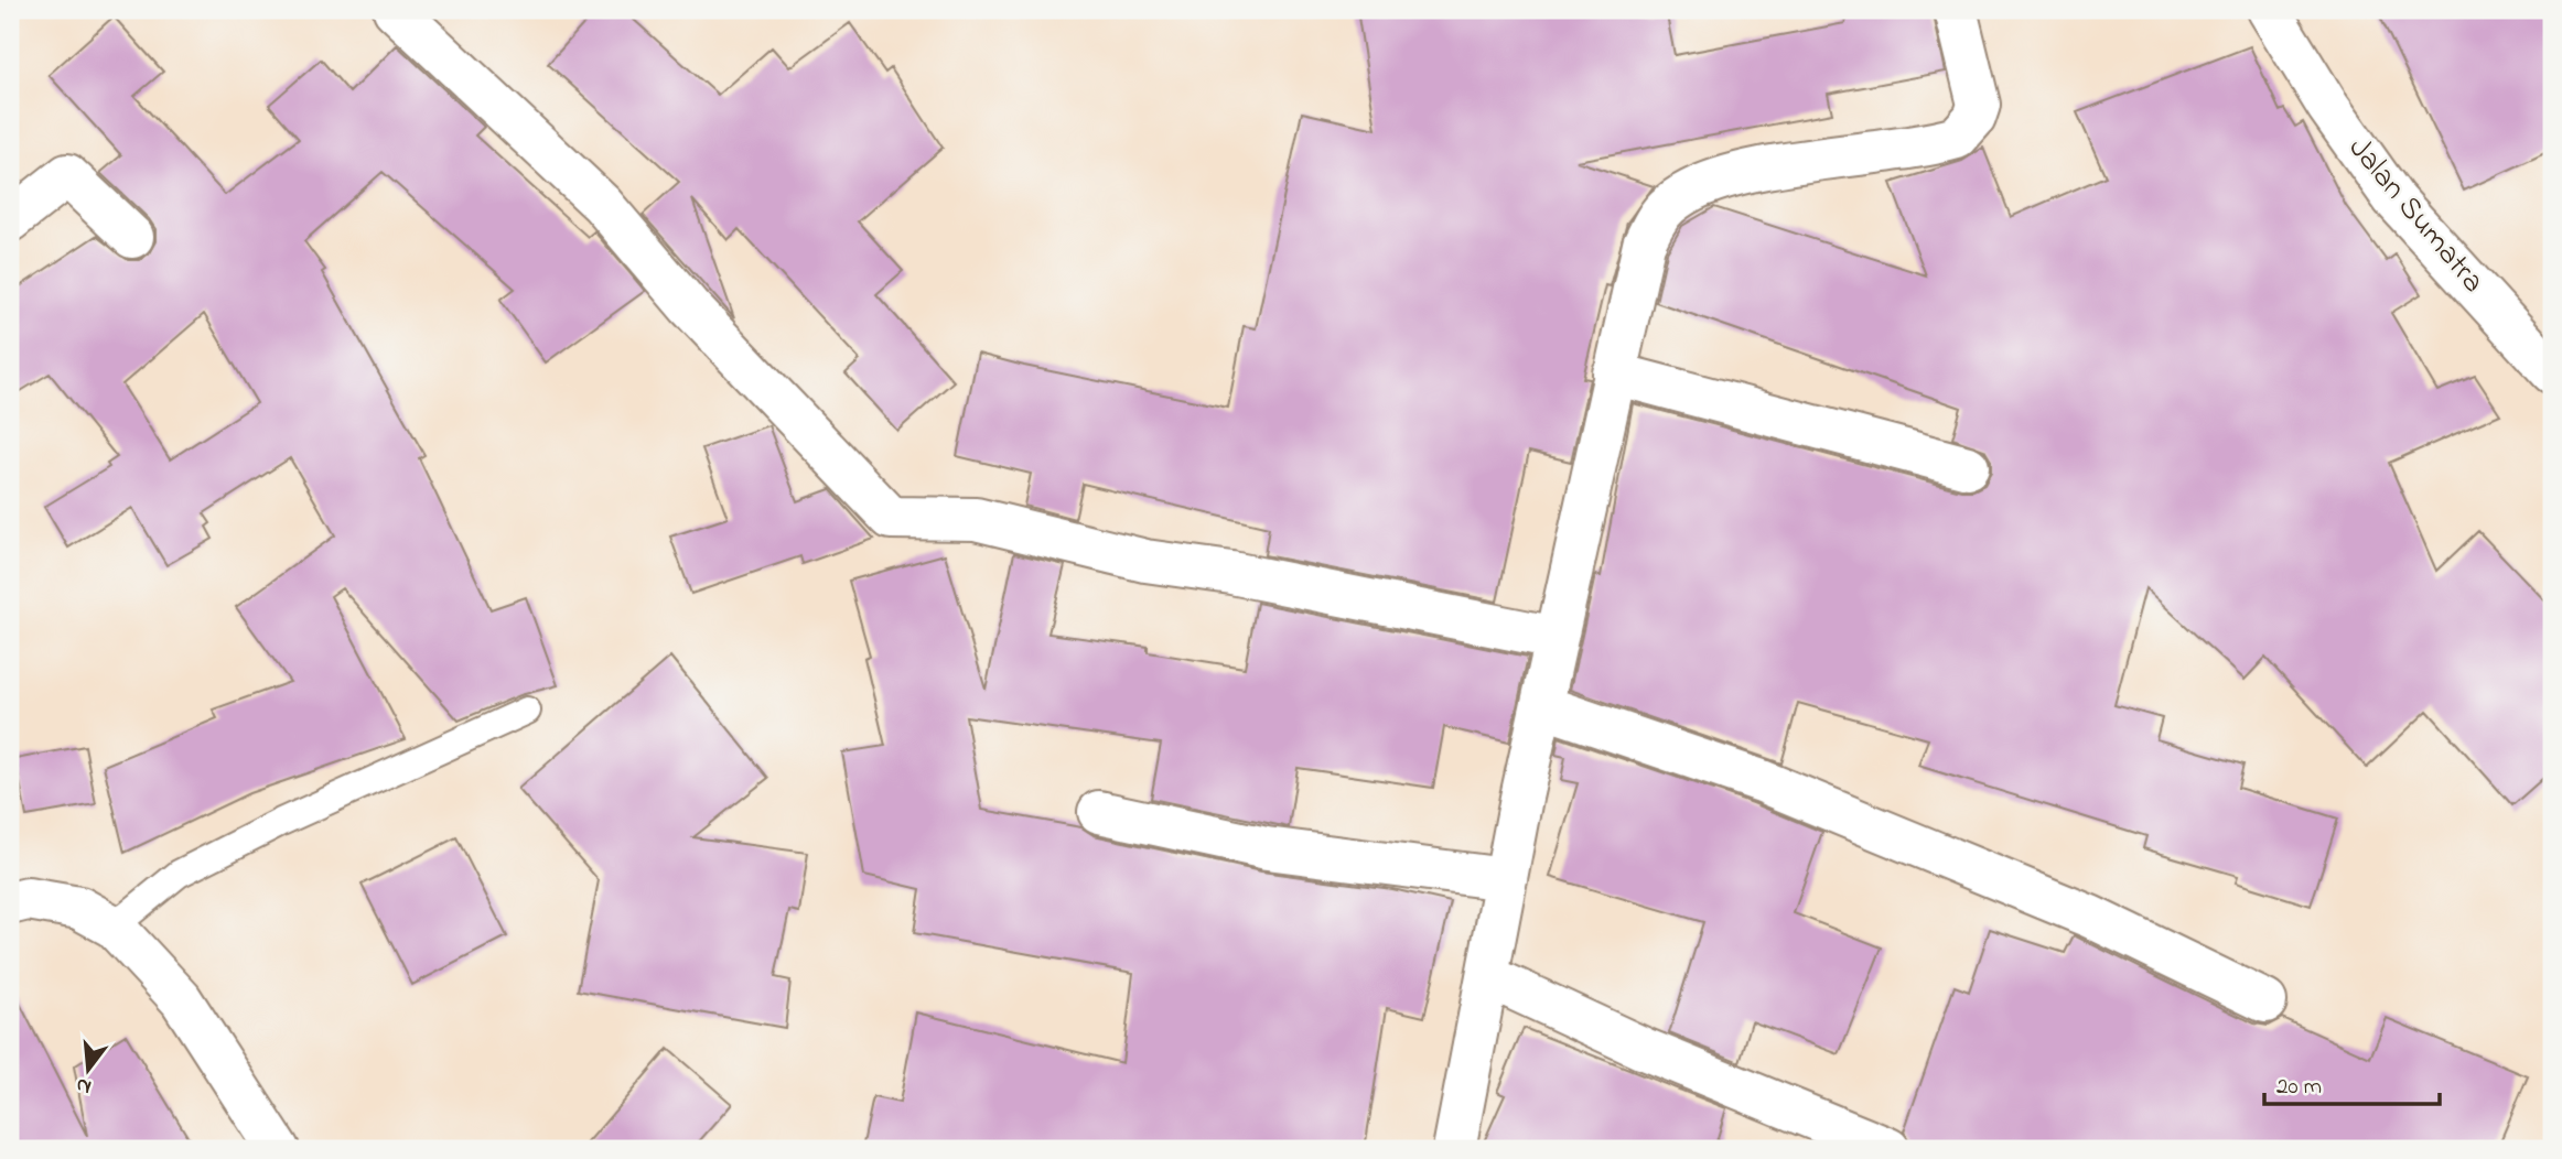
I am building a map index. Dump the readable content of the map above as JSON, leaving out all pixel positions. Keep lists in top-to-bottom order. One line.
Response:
{"streets":{"street":["Jalan Sumatra"]},"scale_bar":"20 m","north":"bottom"}
